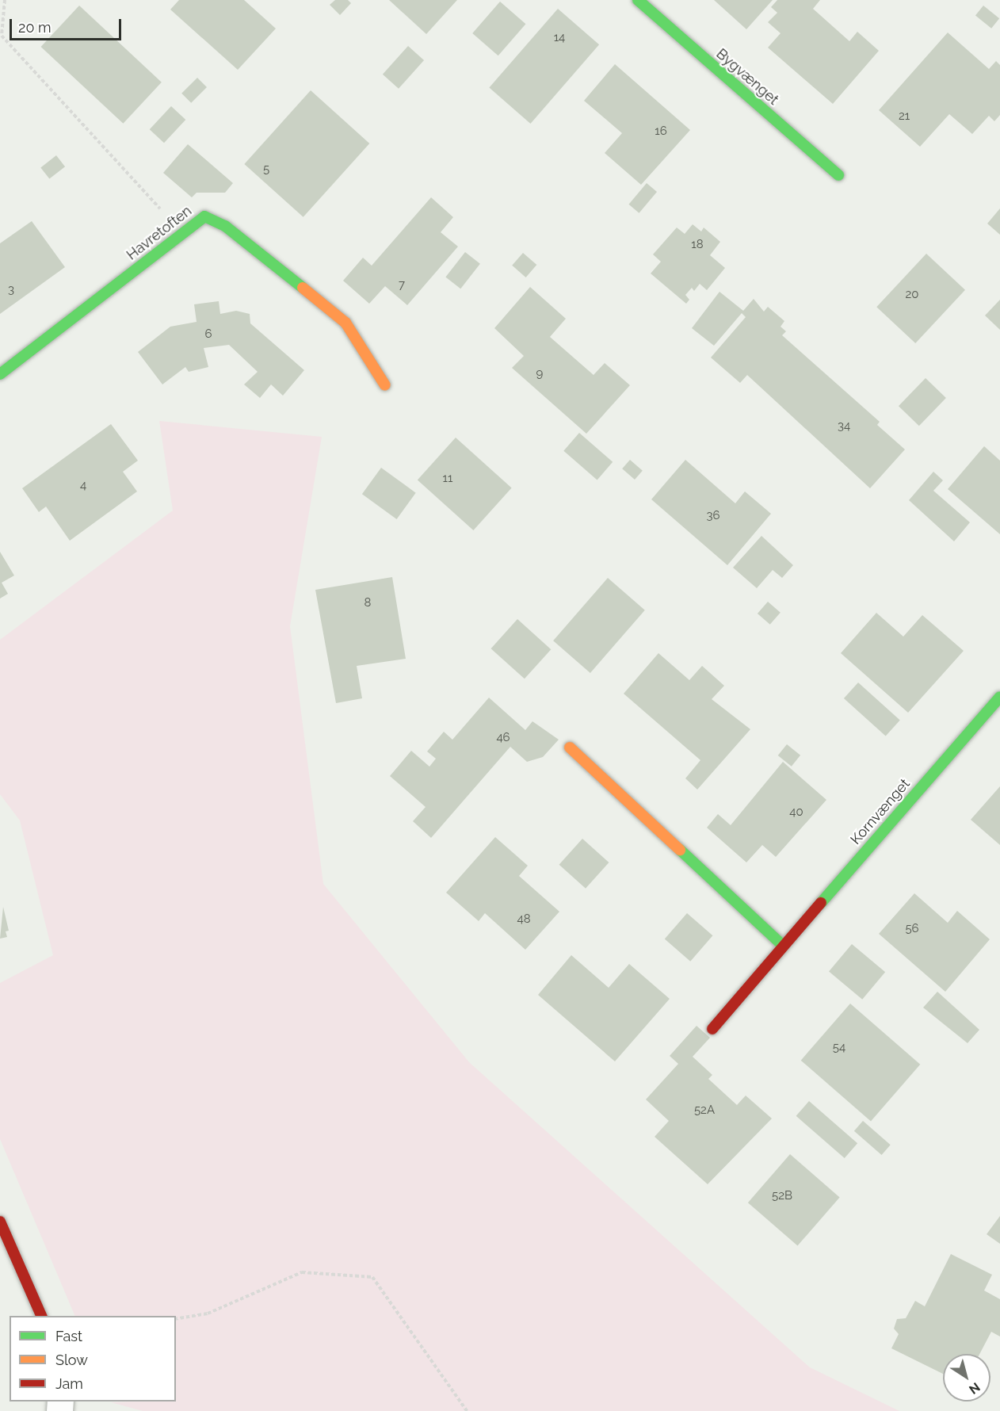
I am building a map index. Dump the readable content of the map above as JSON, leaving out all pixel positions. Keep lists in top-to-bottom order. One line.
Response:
{"streets":{"street":["Bygvænget","Havretoften","Kornvænget"]},"house_numbers":["14","21","16","5","18","7","3","20","6","9","34","11","4","36","8","46","40","48","56","54","52A","52B"],"legend":["Fast","Slow","Jam"],"scale_bar":"20 m","north":"bottom right"}
